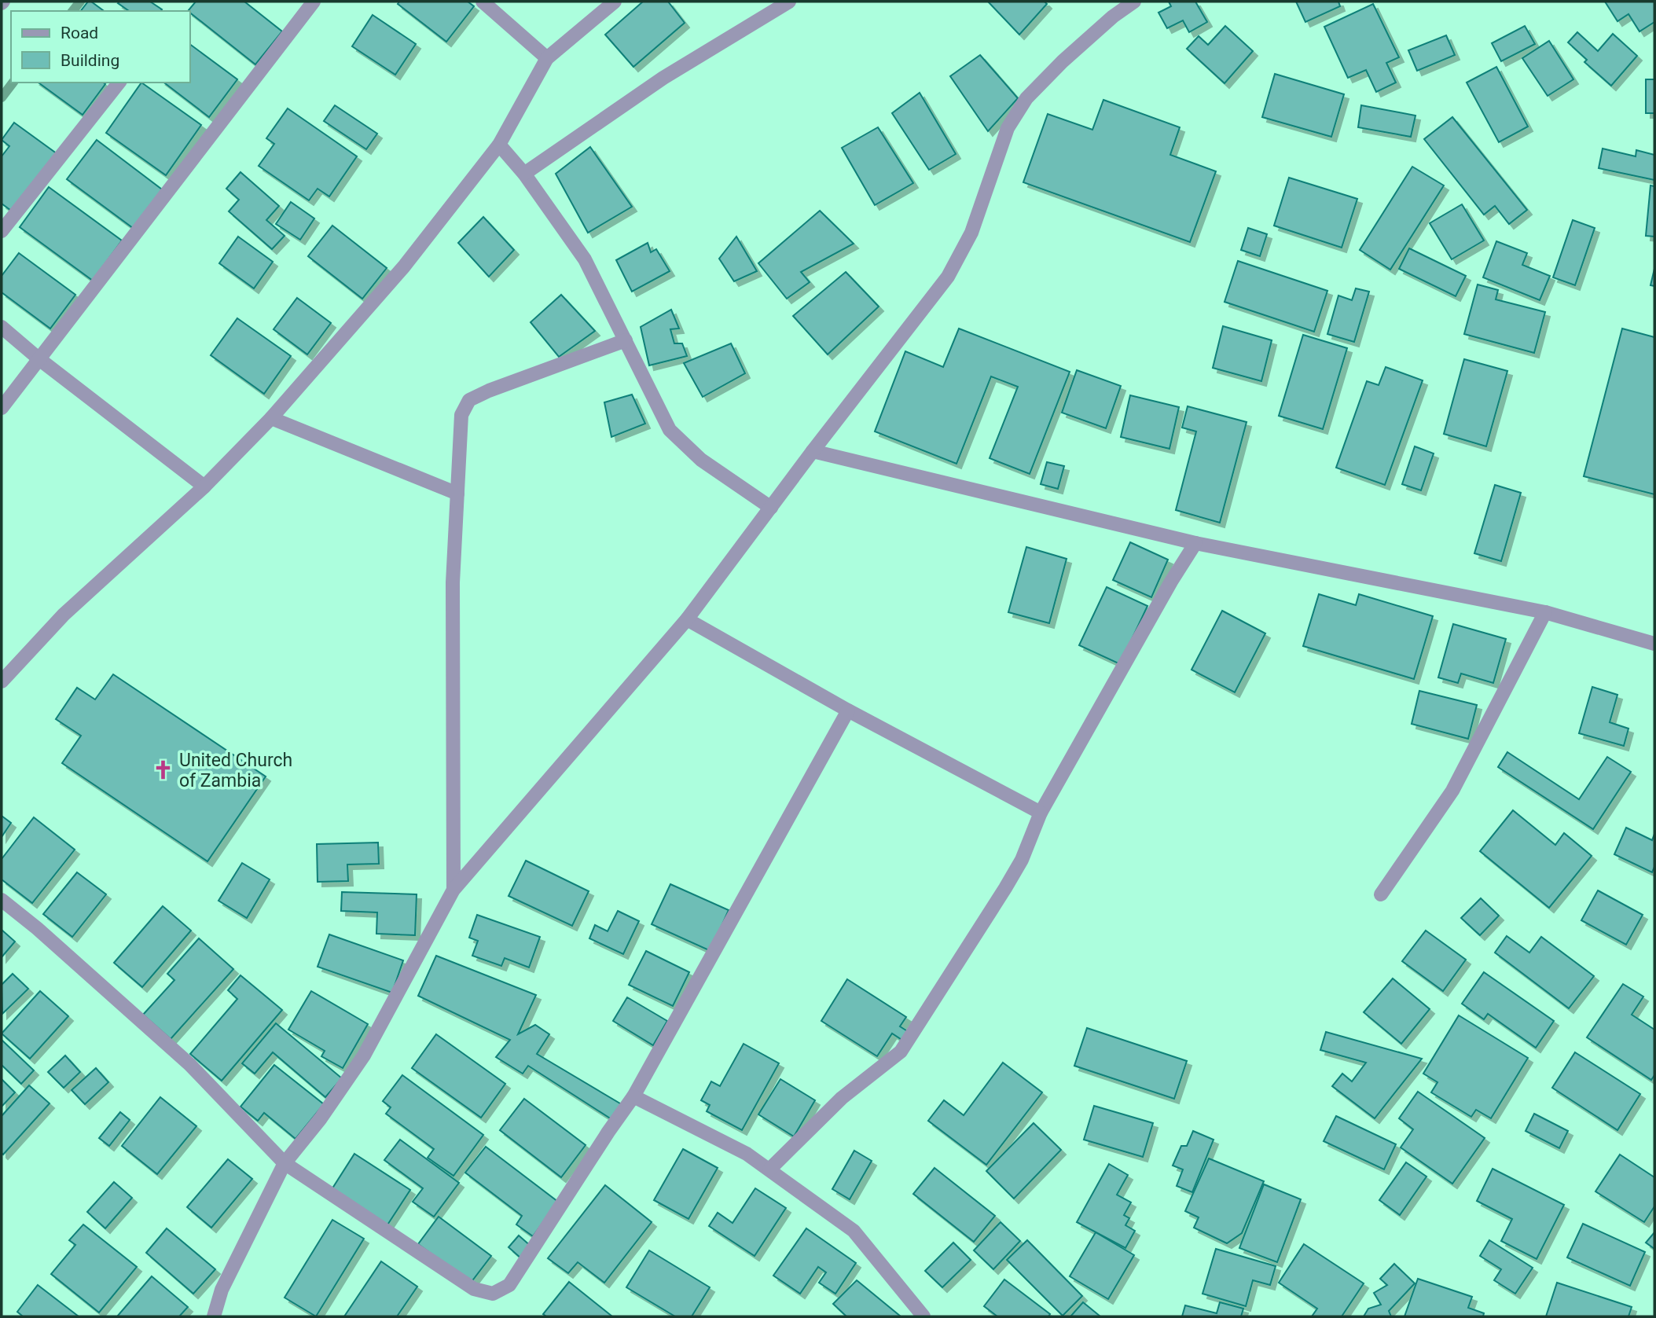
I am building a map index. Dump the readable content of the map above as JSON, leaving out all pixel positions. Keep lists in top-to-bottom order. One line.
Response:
{"places":{"church":["United Church of Zambia"]},"legend":["Road","Building"]}
